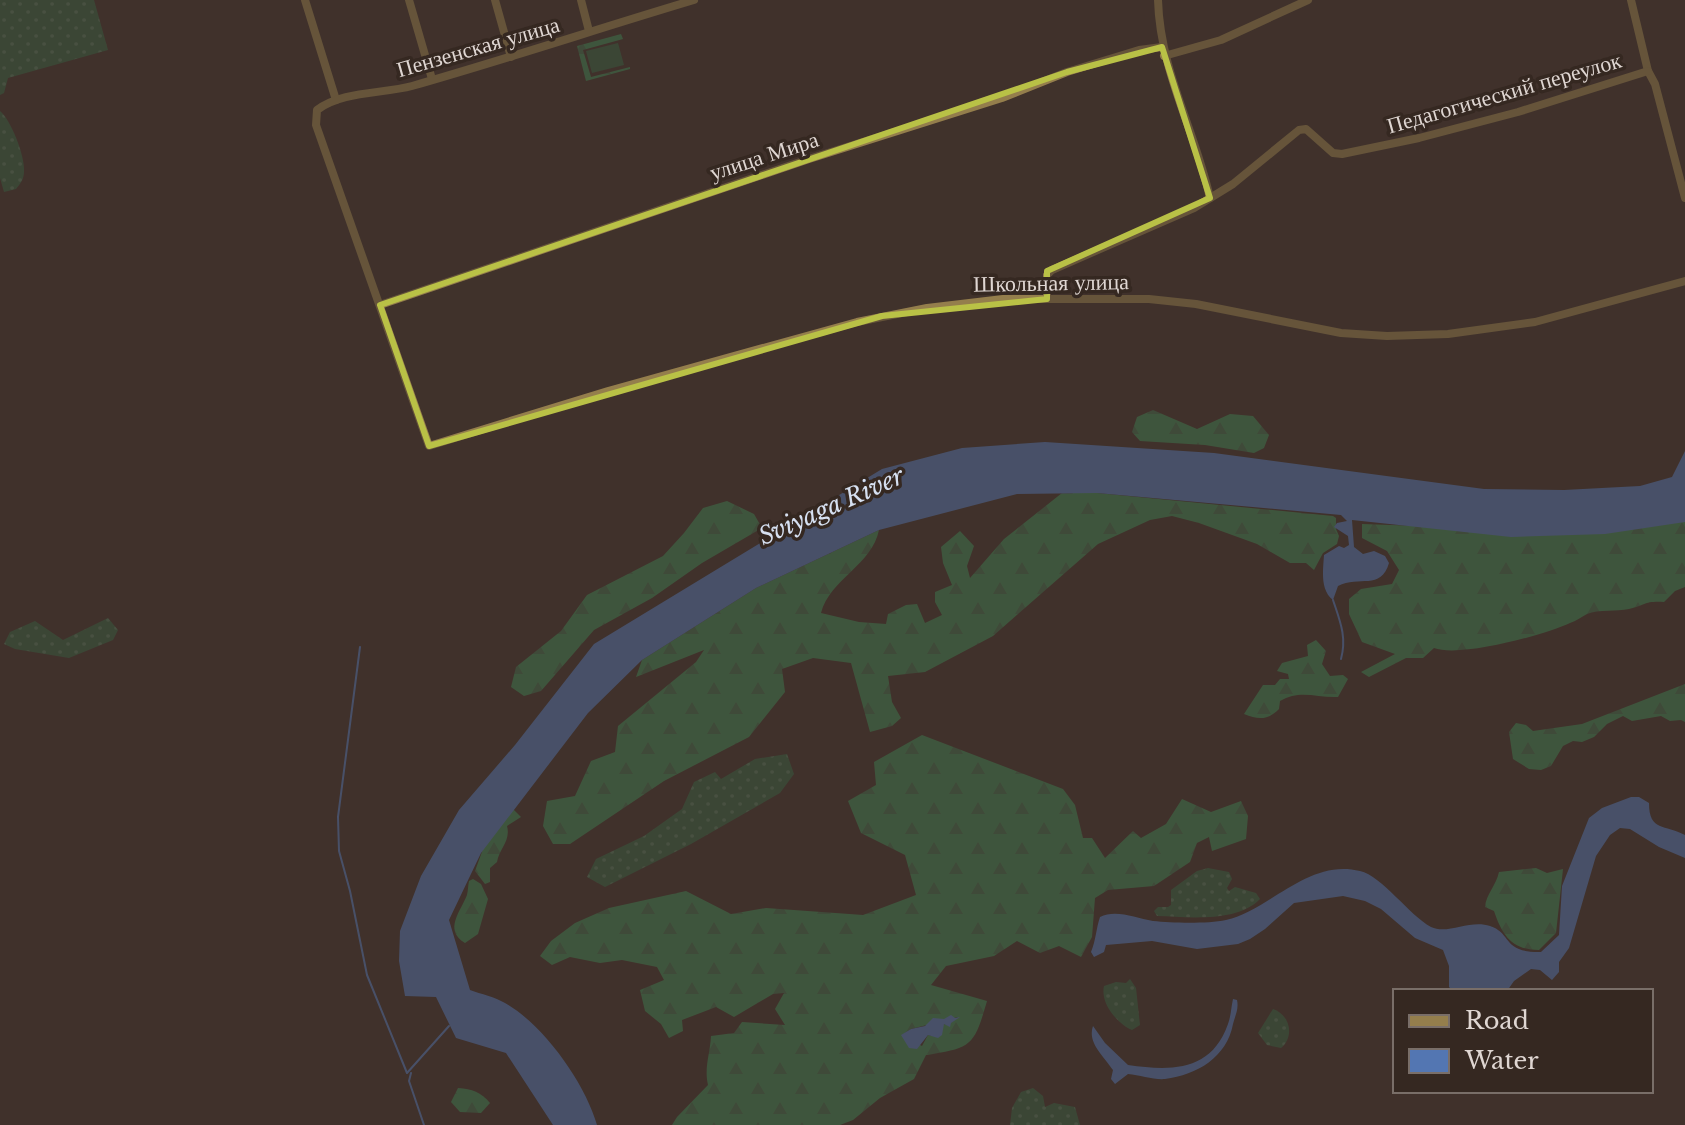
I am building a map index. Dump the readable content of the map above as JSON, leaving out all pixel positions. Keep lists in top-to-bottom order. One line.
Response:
{"streets":{"street":["Пензенская улица","Педагогический переулок","улица Мира","Школьная улица"]},"crossings":[["Пензенская улица","улица Мира"],["Пензенская улица","Школьная улица"],["улица Мира","Школьная улица"]],"water":["Sviyaga River"],"legend":["Road","Water"]}
